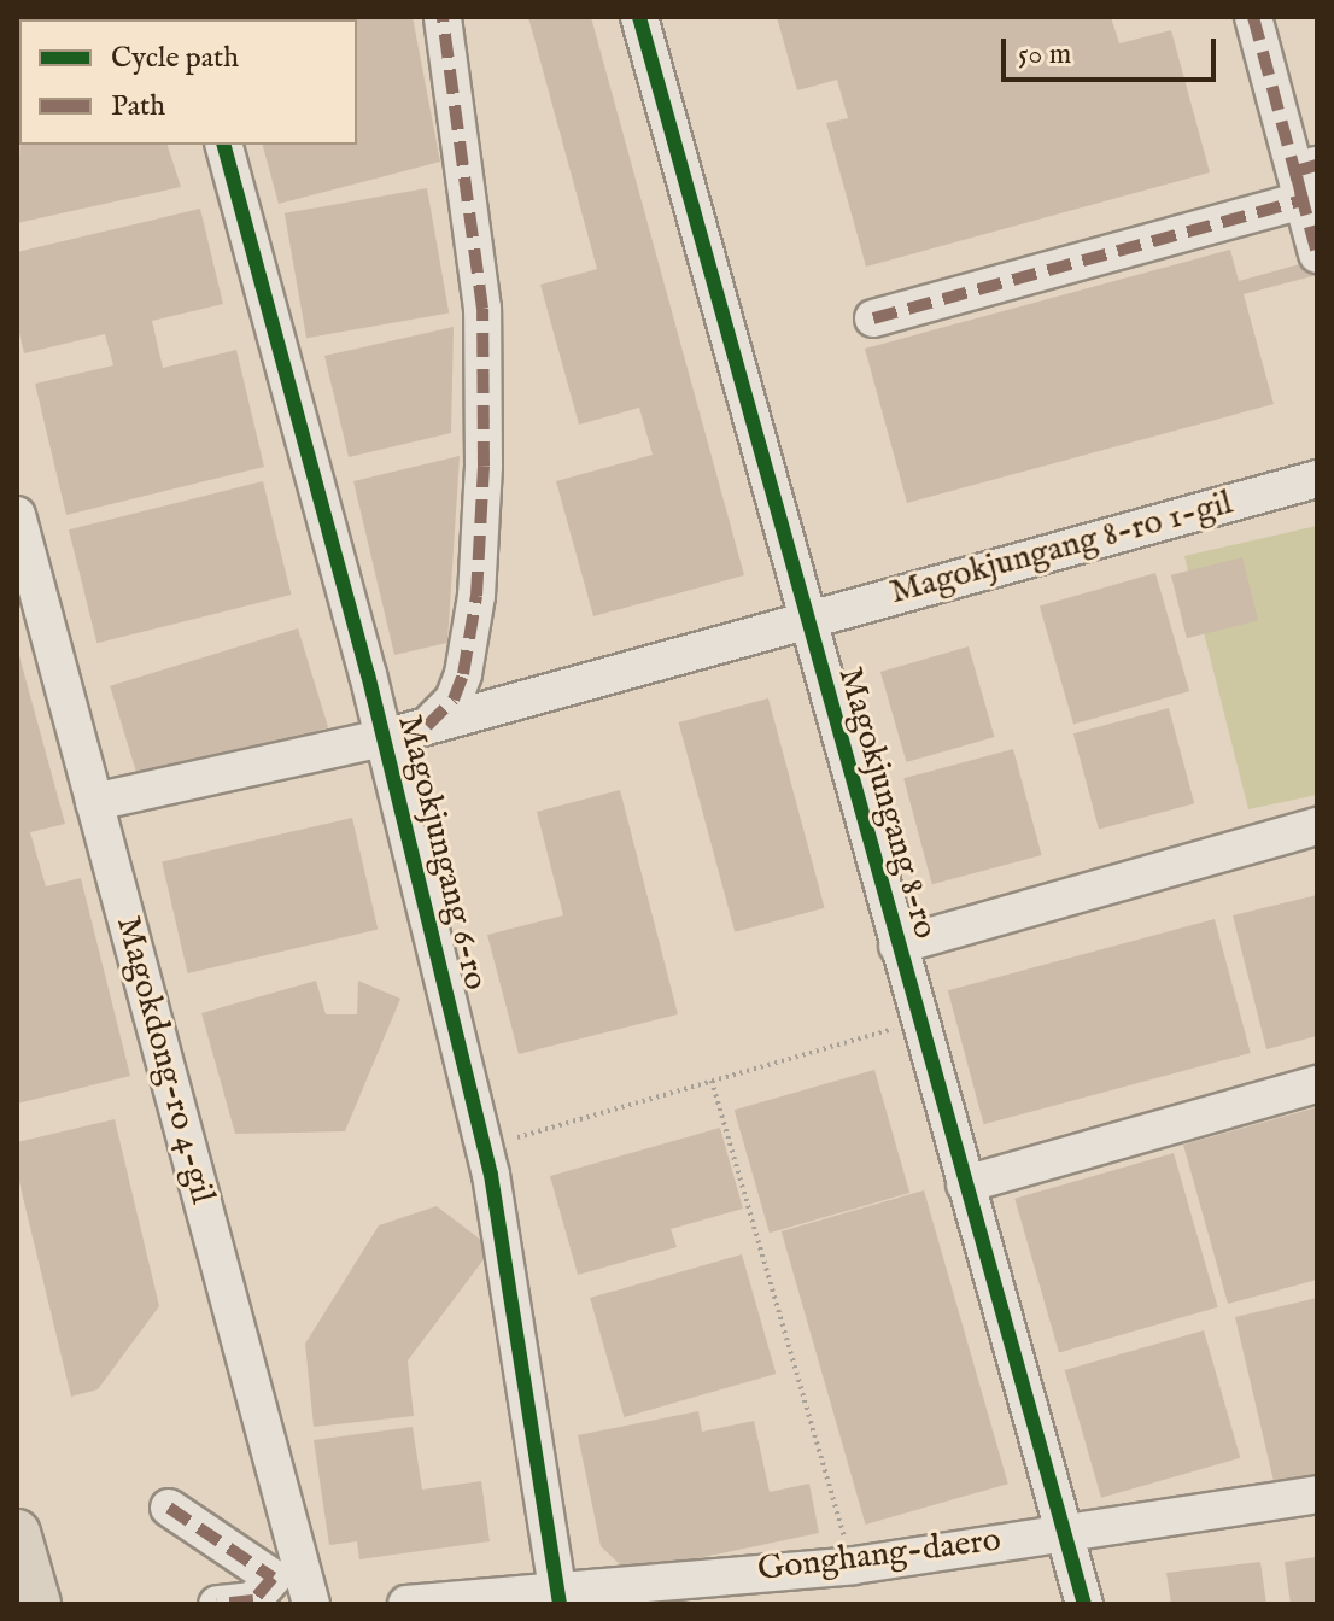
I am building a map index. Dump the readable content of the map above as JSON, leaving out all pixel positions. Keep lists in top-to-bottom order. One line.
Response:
{"streets":{"street":["Magokjungang 8-ro 1-gil","Magokjungang 8-ro","Magokjungang 6-ro","Magokdong-ro 4-gil","Gonghang-daero"]},"crossings":[["Magokjungang 8-ro 1-gil","Magokjungang 8-ro"],["Magokjungang 8-ro 1-gil","Magokjungang 6-ro"],["Magokjungang 8-ro","Magokjungang 6-ro"],["Magokjungang 8-ro","Gonghang-daero"],["Magokjungang 6-ro","Magokdong-ro 4-gil"],["Magokjungang 6-ro","Gonghang-daero"]],"legend":["Cycle path","Path"],"scale_bar":"50 m"}
